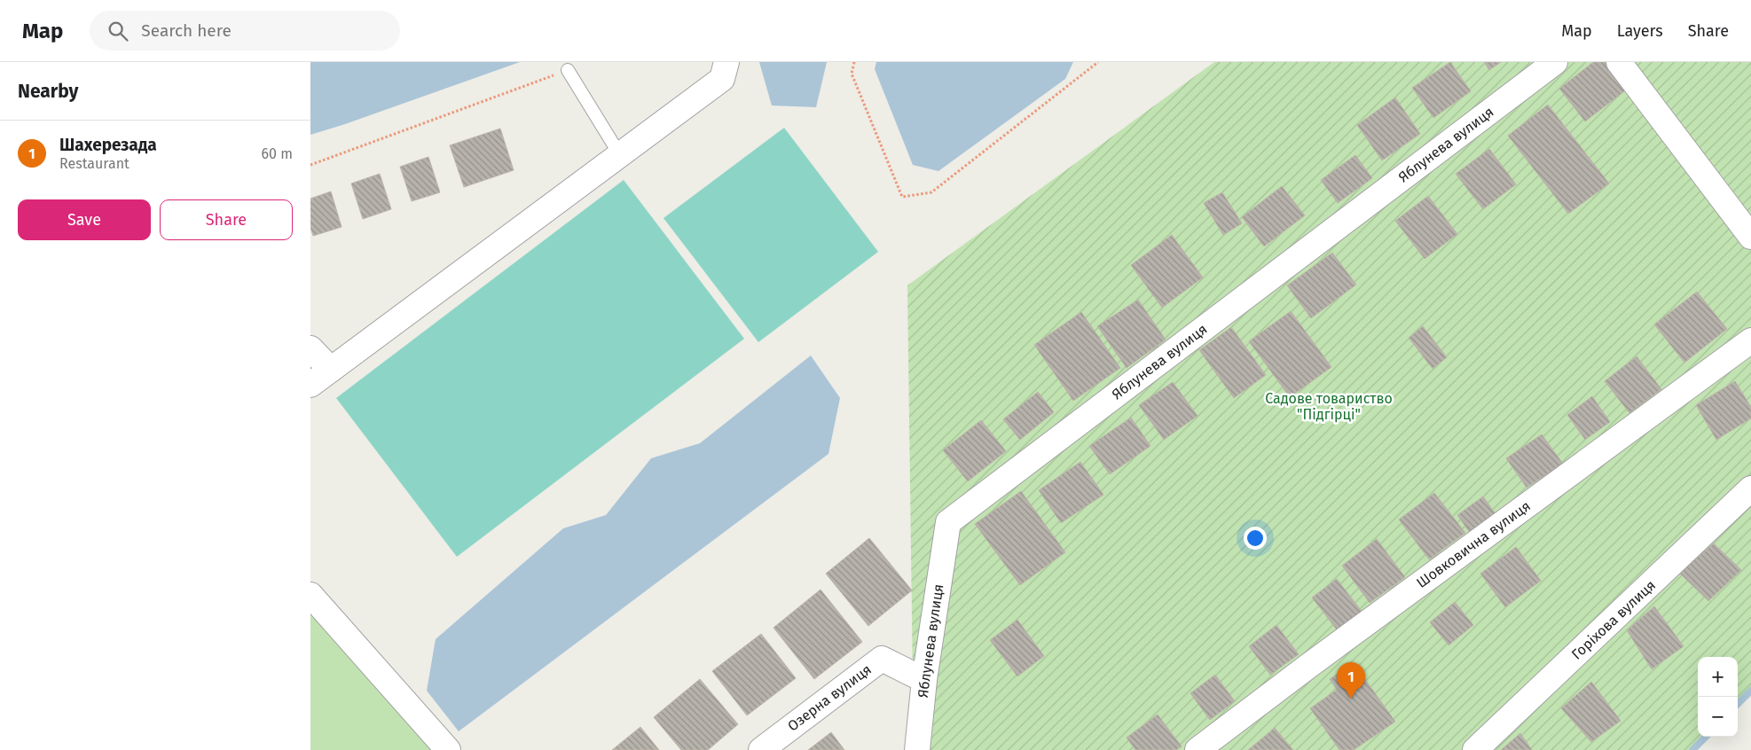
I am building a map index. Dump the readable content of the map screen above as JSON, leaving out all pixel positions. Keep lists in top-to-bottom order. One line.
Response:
{"streets":{"street":["Яблунева вулиця","Шовковична вулиця","Горіхова вулиця","Озерна вулиця"]},"crossings":[["Яблунева вулиця","Озерна вулиця"]],"parks":["Садове товариство \"Підгірці\""],"page":{"header":"Map","search":"Search here","nav":["Map","Layers","Share"],"heading":"Nearby","list":[{"mark":"1","name":"Шахерезада","note":"Restaurant","value":"60 m"}],"buttons":["Save","Share"],"map_buttons":["+","−"],"pins":"1"}}
